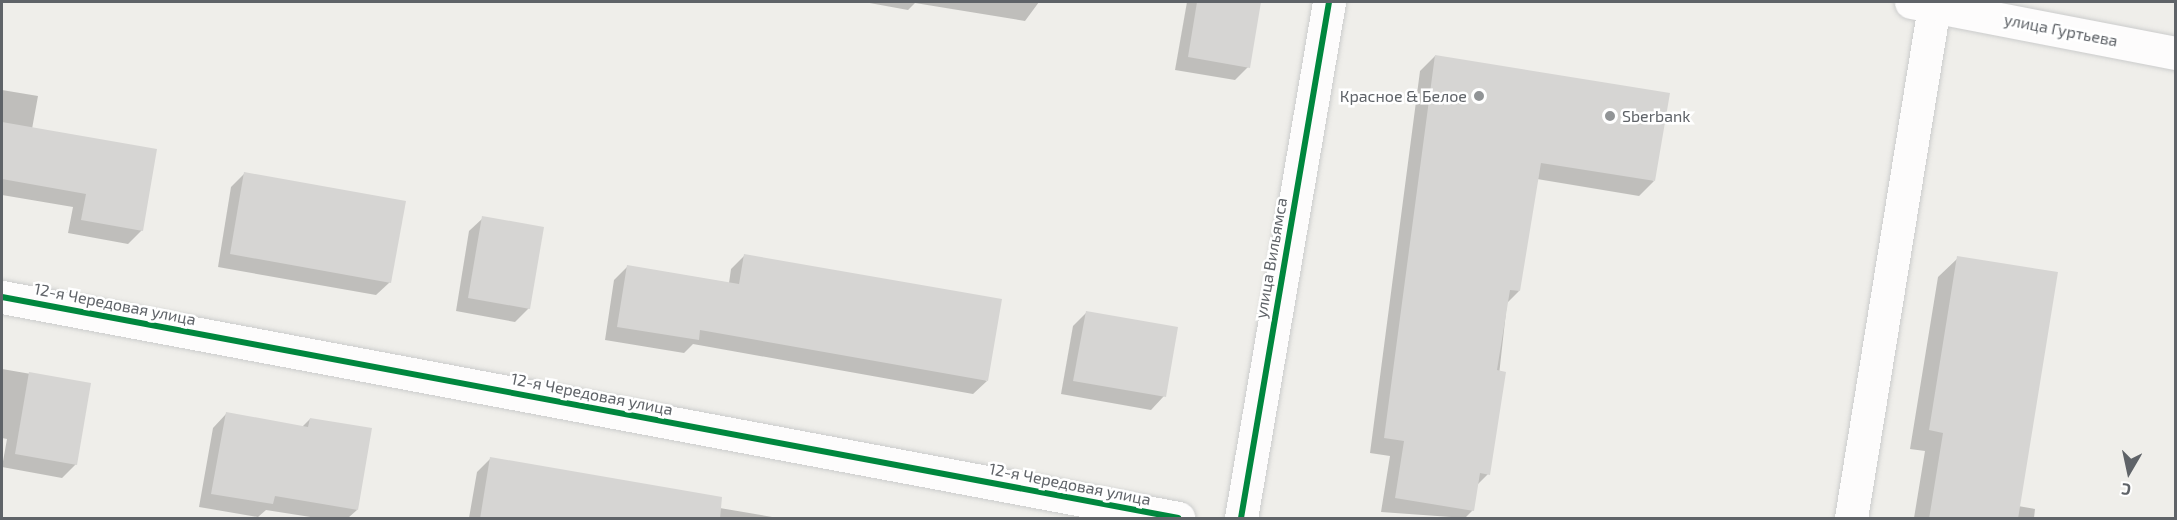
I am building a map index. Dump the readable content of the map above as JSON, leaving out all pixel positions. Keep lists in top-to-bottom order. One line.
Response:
{"streets":{"street":["улица Гуртьева","улица Вильямса","12-я Чередовая улица"]},"places":["Красное & Белое","Sberbank"],"north":"bottom"}
